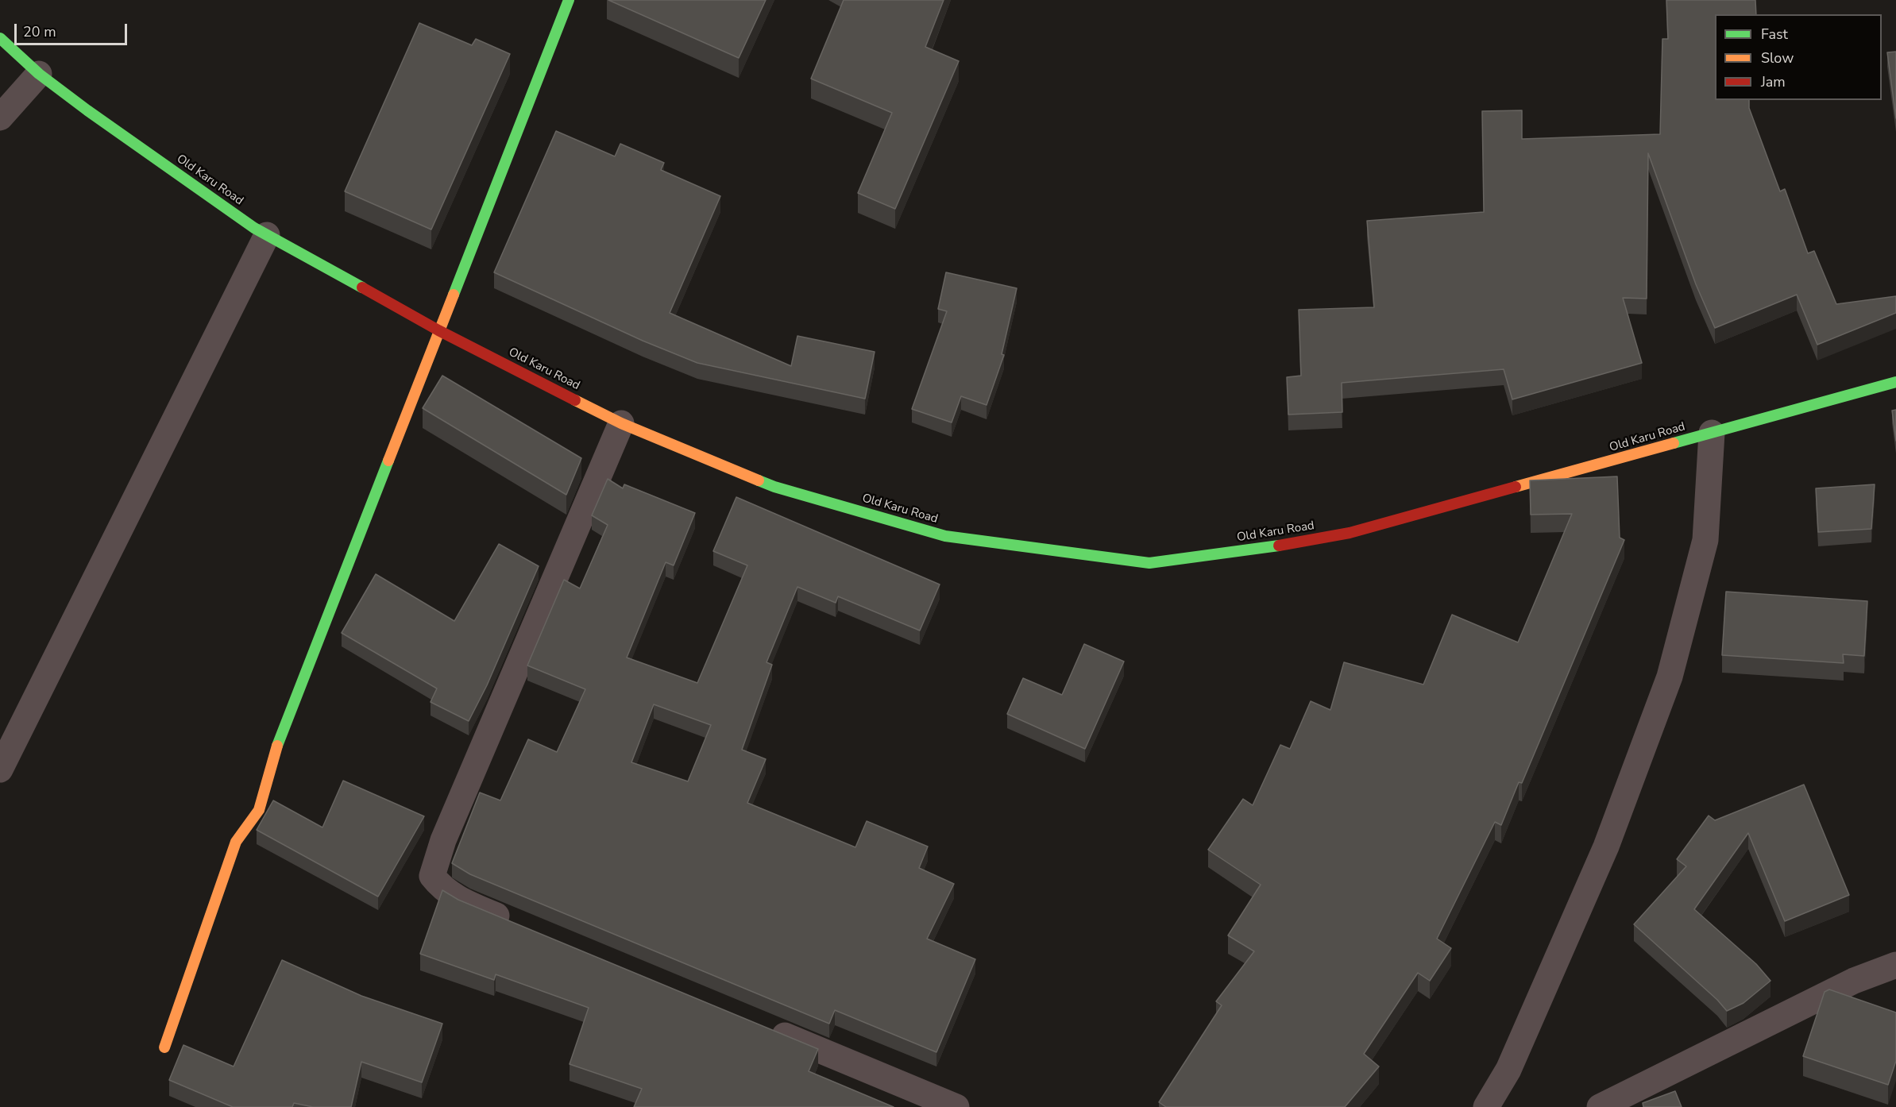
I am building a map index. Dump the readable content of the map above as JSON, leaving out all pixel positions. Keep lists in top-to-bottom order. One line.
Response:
{"streets":{"main road":["Old Karu Road"]},"legend":["Fast","Slow","Jam"],"scale_bar":"20 m"}
